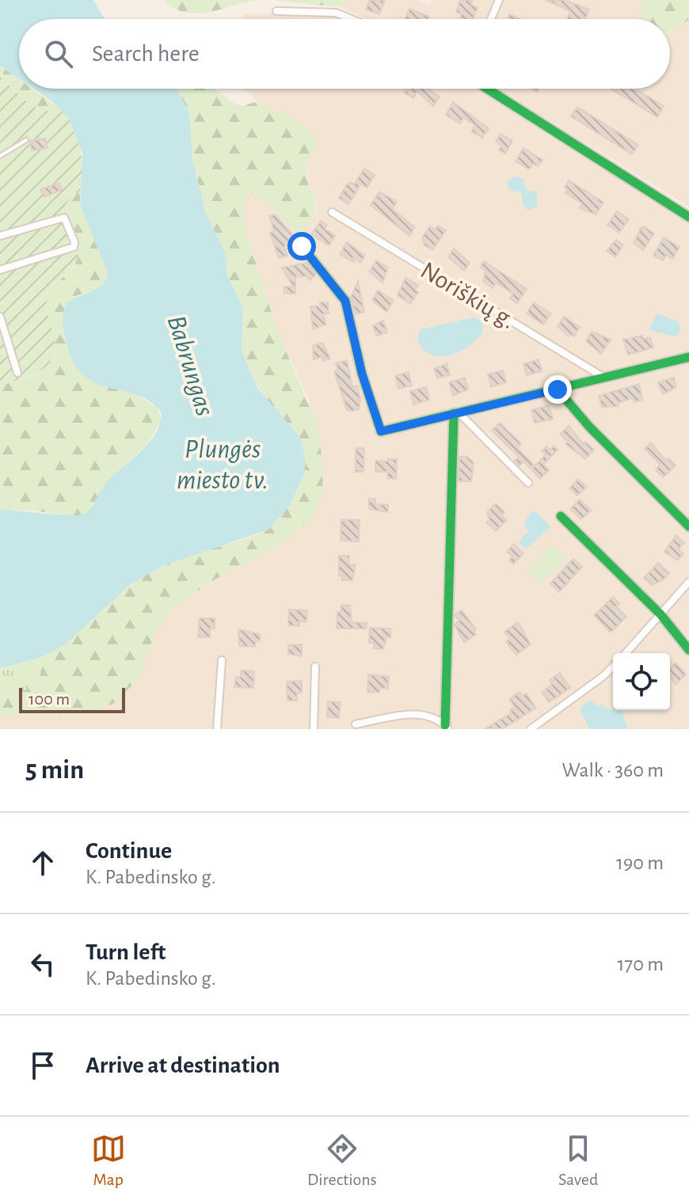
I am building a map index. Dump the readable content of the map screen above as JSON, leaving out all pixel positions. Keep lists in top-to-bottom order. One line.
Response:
{"streets":{"street":["Noriškių g."]},"water":["Babrungas","Plungės miesto tv."],"scale_bar":"100 m","page":{"search":"Search here","scale":"100 m","heading":["5 min","Walk · 360 m"],"list":[["Continue","K. Pabedinsko g.","190 m"],["Turn left","K. Pabedinsko g.","170 m"],"Arrive at destination"],"nav":["Map","Directions","Saved"]}}
